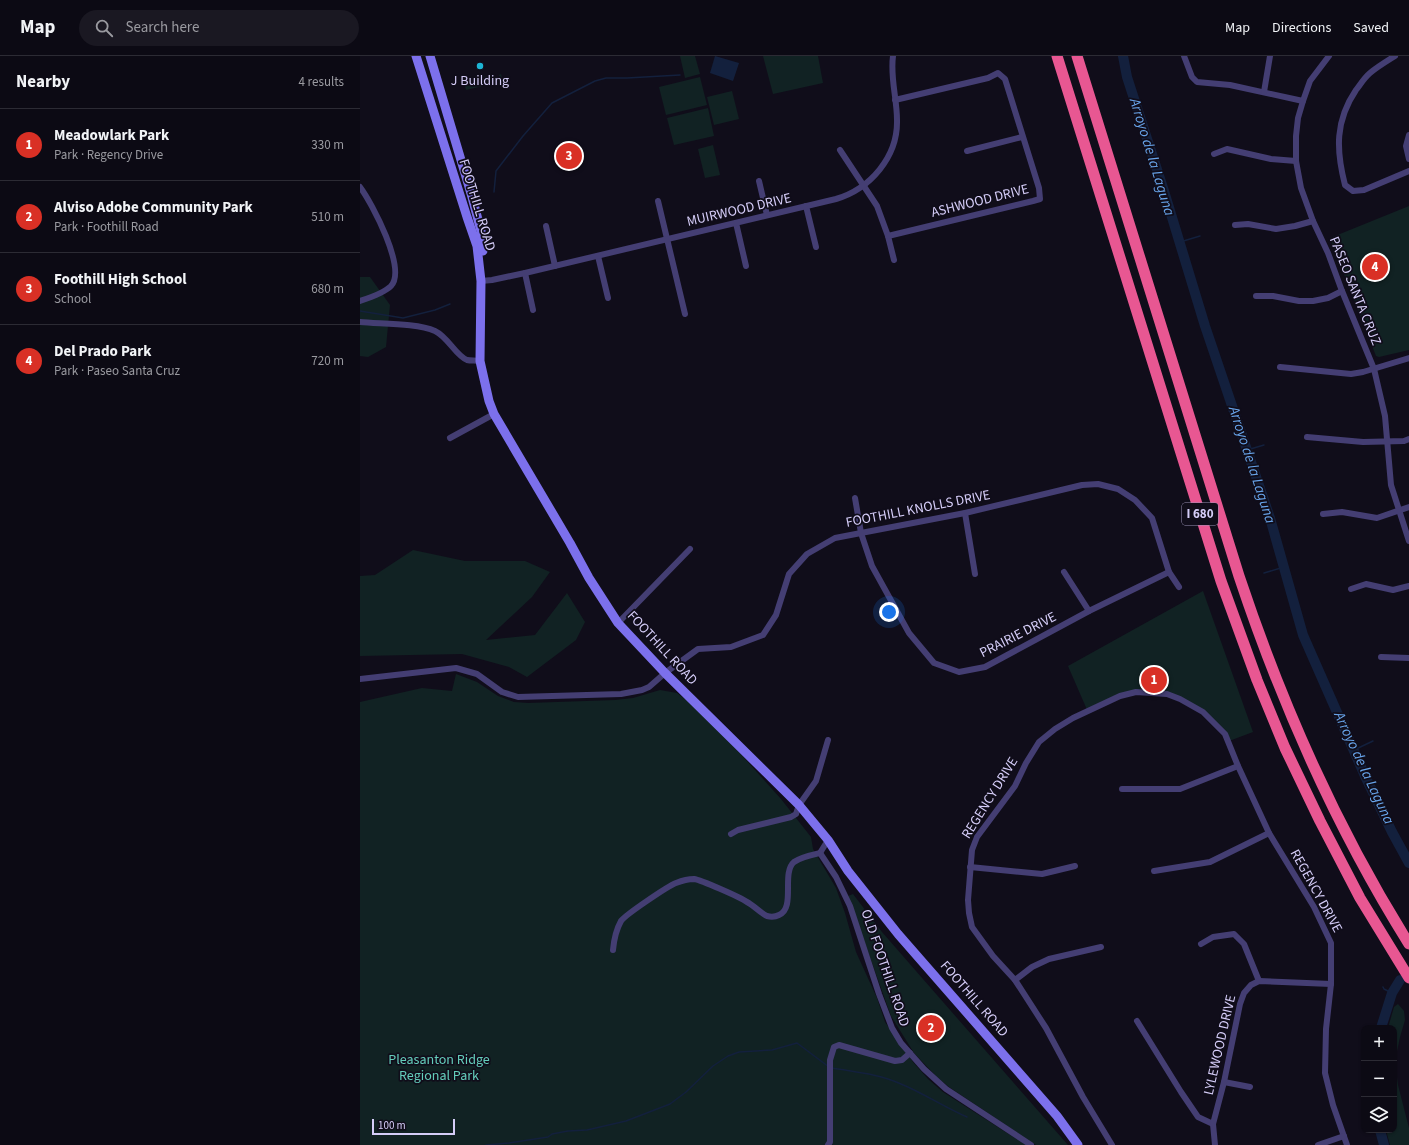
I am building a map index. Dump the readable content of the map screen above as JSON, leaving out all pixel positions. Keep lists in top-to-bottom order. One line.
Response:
{"streets":{"highway":["I 680"],"main road":["FOOTHILL ROAD"],"street":["ASHWOOD DRIVE","MUIRWOOD DRIVE","PASEO SANTA CRUZ","FOOTHILL KNOLLS DRIVE","PRAIRIE DRIVE","REGENCY DRIVE","OLD FOOTHILL ROAD","LYLEWOOD DRIVE"]},"crossings":[["ASHWOOD DRIVE","MUIRWOOD DRIVE"],["FOOTHILL ROAD","MUIRWOOD DRIVE"],["FOOTHILL ROAD","FOOTHILL KNOLLS DRIVE"],["FOOTHILL KNOLLS DRIVE","PRAIRIE DRIVE"]],"water":["Arroyo de la Laguna"],"parks":["Pleasanton Ridge Regional Park"],"places":["J Building"],"scale_bar":"100 m","page":{"header":"Map","search":"Search here","nav":["Map","Directions","Saved"],"heading":["Nearby","4 results"],"list":[{"mark":"1","name":"Meadowlark Park","note":"Park · Regency Drive","value":"330 m"},{"mark":"2","name":"Alviso Adobe Community Park","note":"Park · Foothill Road","value":"510 m"},{"mark":"3","name":"Foothill High School","note":"School","value":"680 m"},{"mark":"4","name":"Del Prado Park","note":"Park · Paseo Santa Cruz","value":"720 m"}],"pins":["3","4","1","2"],"map_buttons":["+","−"],"scale":"100 m"}}
